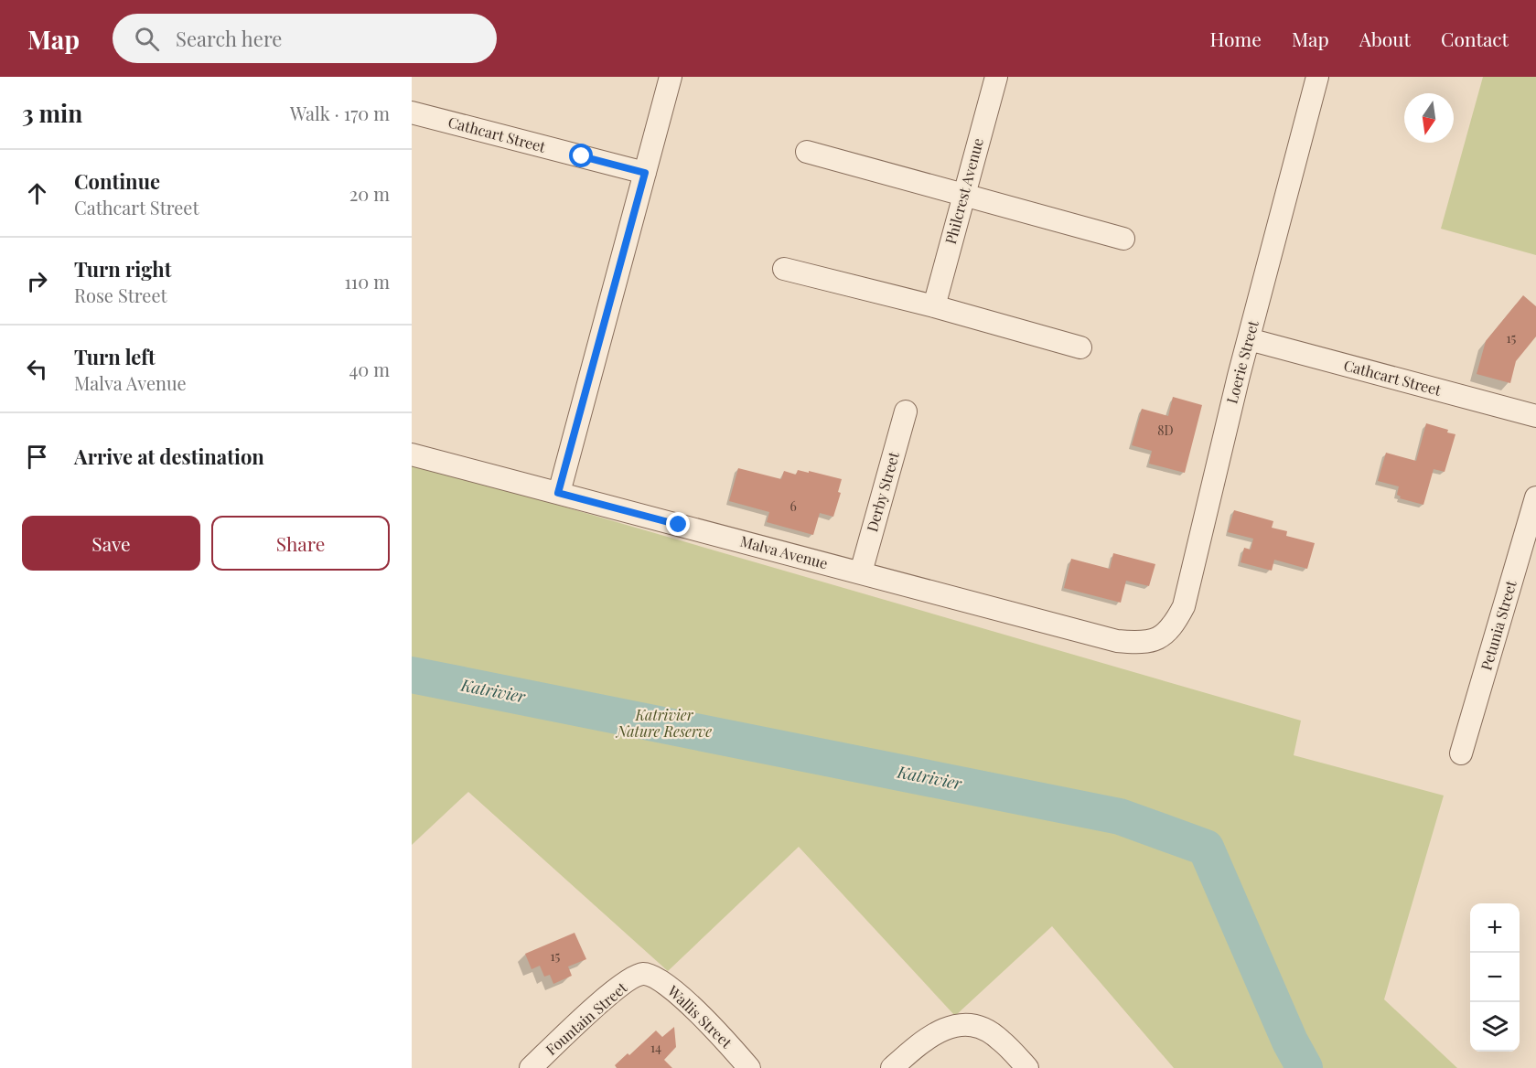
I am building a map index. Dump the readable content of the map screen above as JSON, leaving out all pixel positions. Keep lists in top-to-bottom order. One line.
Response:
{"streets":{"street":["Cathcart Street","Philcrest Avenue","Loerie Street","Derby Street","Malva Avenue","Petunia Street","Wallis Street","Fountain Street"]},"crossings":[["Cathcart Street","Loerie Street"],["Loerie Street","Malva Avenue"],["Derby Street","Malva Avenue"],["Wallis Street","Fountain Street"]],"water":["Katrivier"],"parks":["Katrivier Nature Reserve"],"house_numbers":["15","8D","6","15","14"],"north":"bottom","page":{"header":"Map","search":"Search here","nav":["Home","Map","About","Contact"],"heading":["3 min","Walk · 170 m"],"list":[["Continue","Cathcart Street","20 m"],["Turn right","Rose Street","110 m"],["Turn left","Malva Avenue","40 m"],"Arrive at destination"],"buttons":["Save","Share"],"map_buttons":["+","−"]}}
